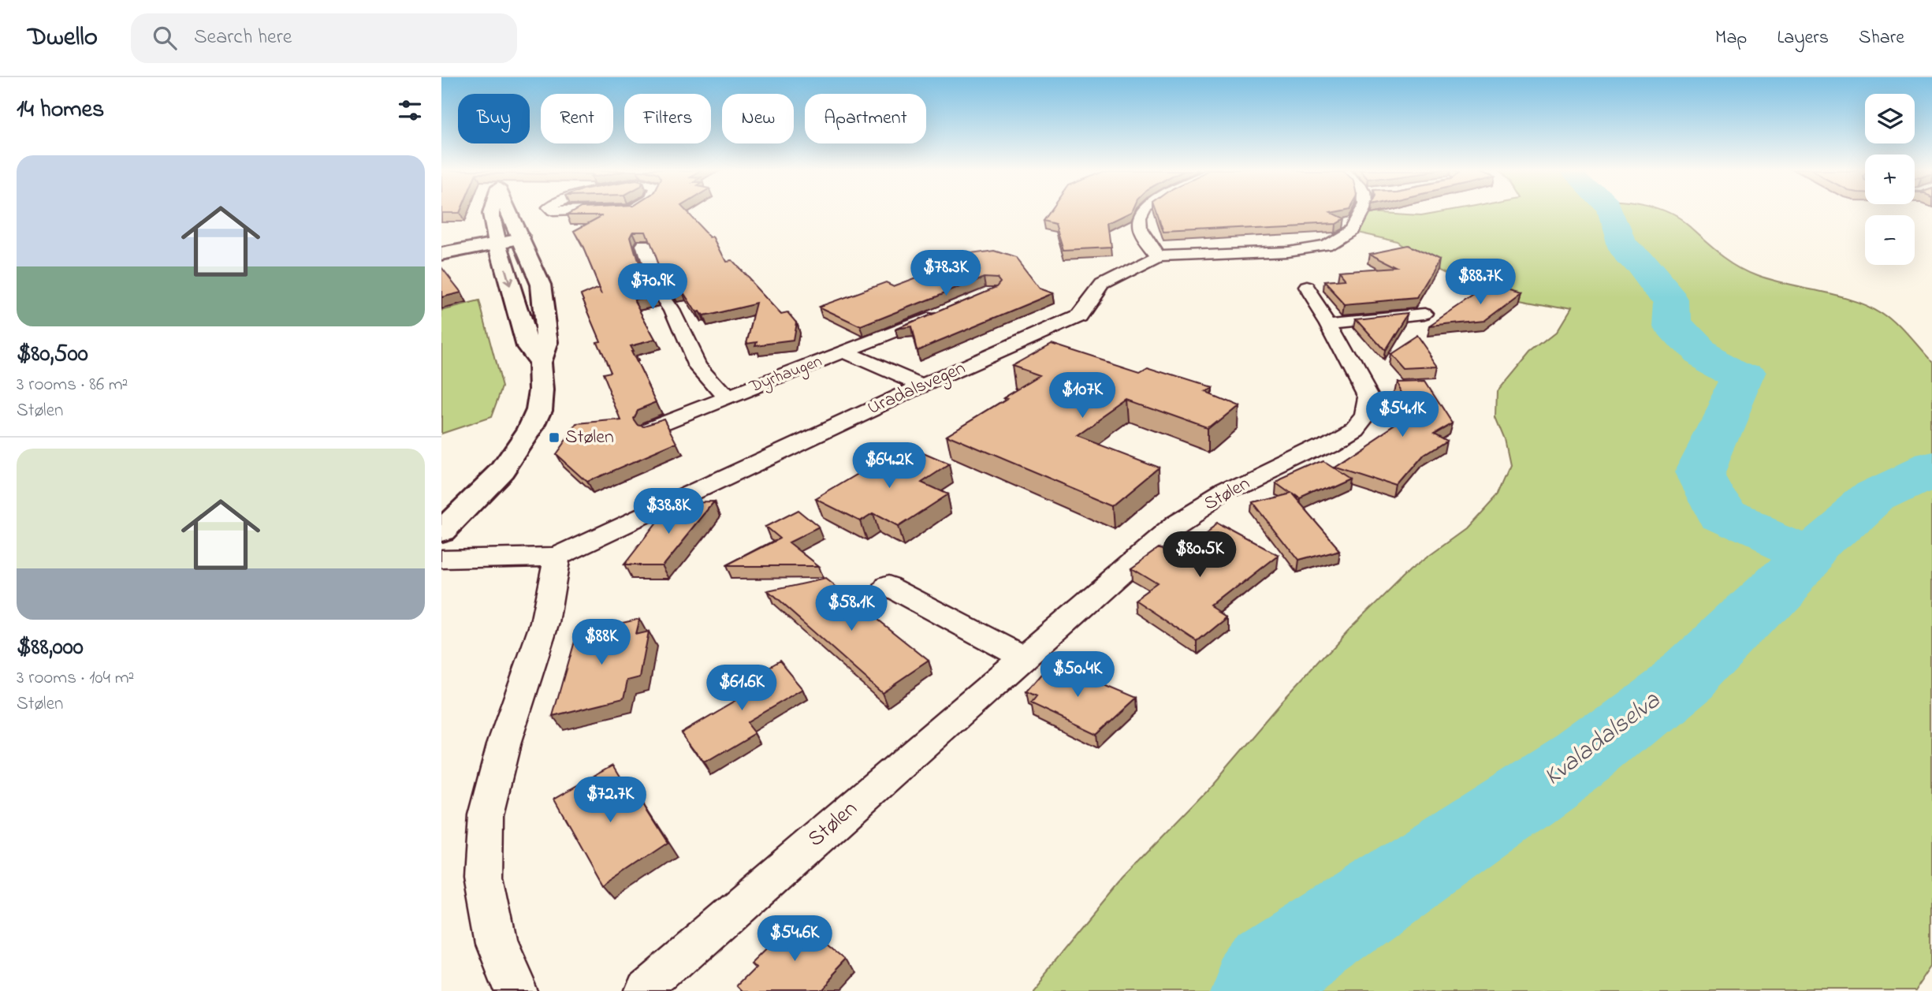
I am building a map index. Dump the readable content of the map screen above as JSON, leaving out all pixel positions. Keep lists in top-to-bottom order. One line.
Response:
{"streets":{"street":["Dyrhaugen","Uradalsvegen","Stølen"]},"crossings":[["Dyrhaugen","Uradalsvegen"]],"water":["Kvaladalselva"],"places":{"transit":["Stølen"]},"page":{"header":"Dwello","search":"Search here","nav":["Map","Layers","Share"],"heading":"14 homes","map_buttons":["+","−"],"chip":["Buy","Rent","Filters","New","Apartment"],"list":[{"name":"$80,500","note":"3 rooms · 86 m² · Stølen"},{"name":"$88,000","note":"3 rooms · 104 m² · Stølen"}],"price":["$78.3K","$88.7K","$70.9K","$107K","$54.1K","$64.2K","$38.8K","$80.5K","$58.1K","$88K","$50.4K","$61.6K","$72.7K","$54.6K"]}}
